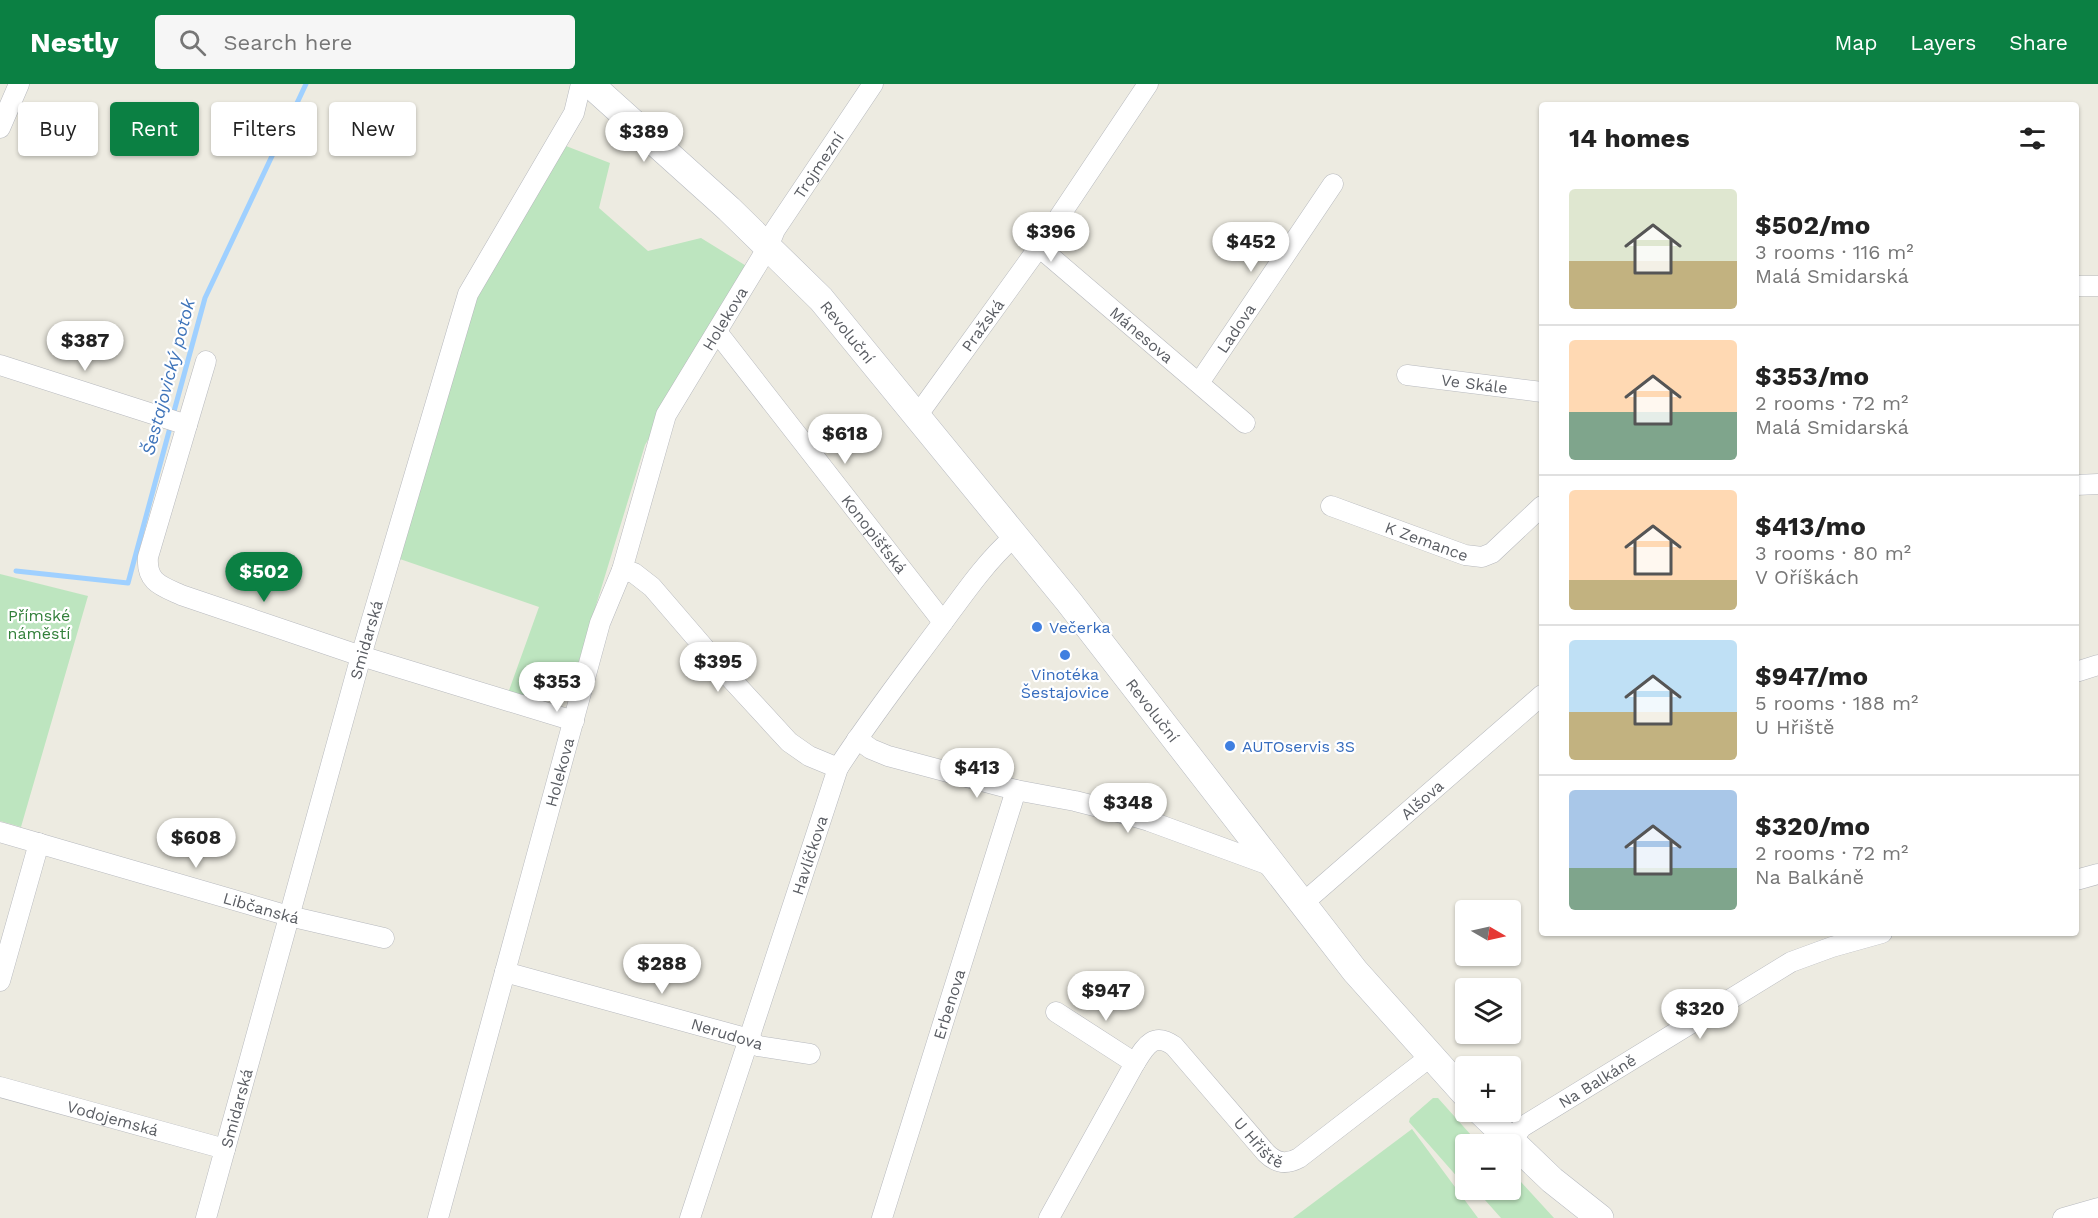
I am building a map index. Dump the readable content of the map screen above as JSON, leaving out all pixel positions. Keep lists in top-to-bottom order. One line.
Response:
{"streets":{"street":["Trojmezní","Holekova","Pražská","Ladova","Revoluční","Mánesova","Ve Skále","Konopišťská","K Zemance","Smidarská","Alšova","Havlíčkova","Libčanská","Erbenova","Nerudova","Na Balkáně","Vodojemská","U Hřiště"]},"crossings":[["Trojmezní","Holekova"],["Trojmezní","Revoluční"],["Holekova","Revoluční"],["Holekova","Konopišťská"],["Holekova","Nerudova"],["Pražská","Revoluční"],["Pražská","Mánesova"],["Ladova","Mánesova"],["Revoluční","Alšova"],["Revoluční","Havlíčkova"],["Revoluční","U Hřiště"],["Konopišťská","Havlíčkova"],["Smidarská","Libčanská"],["Smidarská","Vodojemská"],["Havlíčkova","Nerudova"]],"water":["Šestajovický potok"],"parks":["Přímské náměstí"],"places":["Večerka","Vinotéka Šestajovice","AUTOservis 3S"],"north":"right","page":{"header":"Nestly","search":"Search here","nav":["Map","Layers","Share"],"chip":["Buy","Rent","Filters","New"],"heading":"14 homes","price":["$389","$396","$452","$387","$618","$502","$395","$353","$413","$348","$608","$288","$947","$320"],"list":[{"name":"$502/mo","note":"3 rooms · 116 m² · Malá Smidarská"},{"name":"$353/mo","note":"2 rooms · 72 m² · Malá Smidarská"},{"name":"$413/mo","note":"3 rooms · 80 m² · V Oříškách"},{"name":"$947/mo","note":"5 rooms · 188 m² · U Hřiště"},{"name":"$320/mo","note":"2 rooms · 72 m² · Na Balkáně"}],"map_buttons":["+","−"]}}
